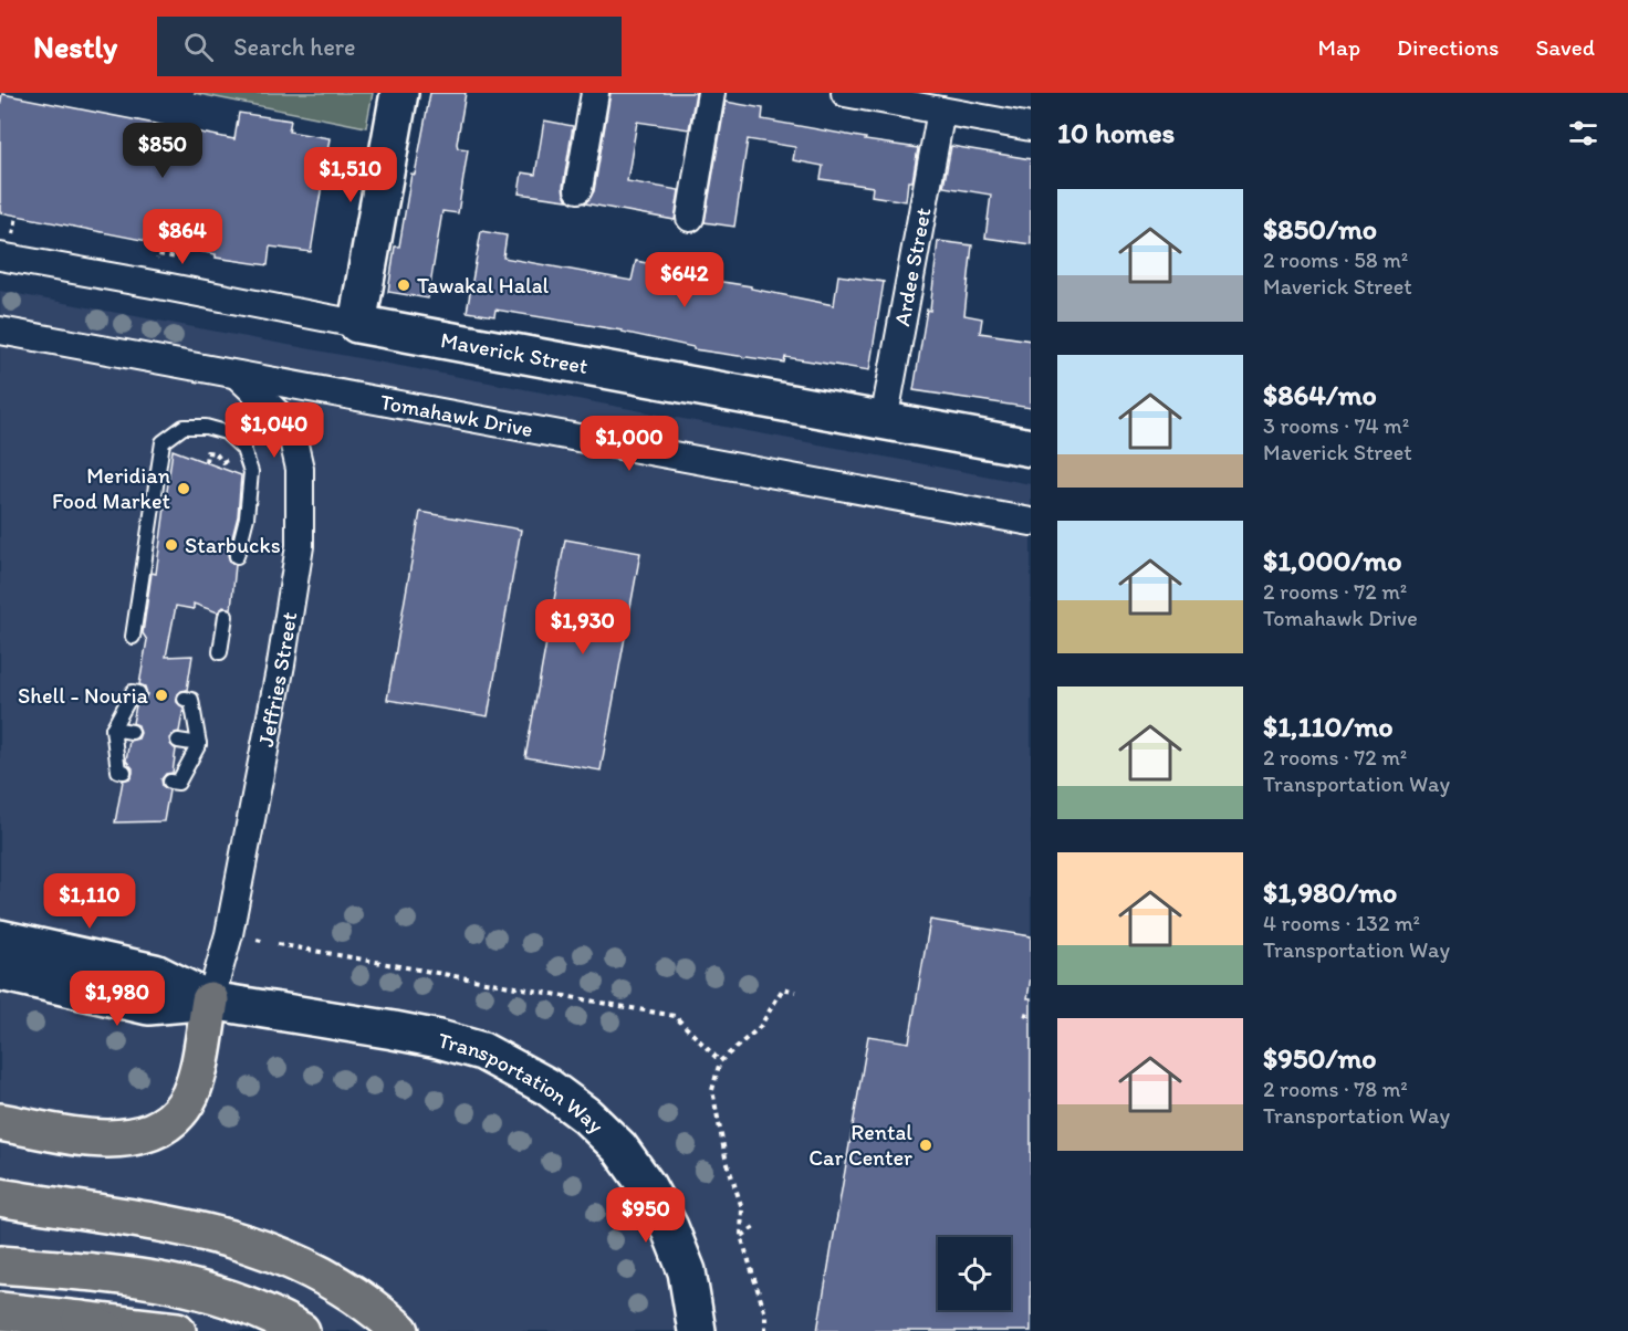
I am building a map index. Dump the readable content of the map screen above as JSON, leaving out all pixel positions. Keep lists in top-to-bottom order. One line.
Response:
{"streets":{"main road":["Maverick Street","Transportation Way"],"street":["Ardee Street","Tomahawk Drive","Jeffries Street"]},"crossings":[["Ardee Street","Maverick Street"],["Tomahawk Drive","Jeffries Street"],["Jeffries Street","Transportation Way"]],"places":["Tawakal Halal","Meridian Food Market","Starbucks","Shell - Nouria","Rental Car Center"],"page":{"header":"Nestly","search":"Search here","nav":["Map","Directions","Saved"],"heading":"10 homes","price":["$850","$1,510","$864","$642","$1,040","$1,000","$1,930","$1,110","$1,980","$950"],"list":[{"name":"$850/mo","note":"2 rooms · 58 m² · Maverick Street"},{"name":"$864/mo","note":"3 rooms · 74 m² · Maverick Street"},{"name":"$1,000/mo","note":"2 rooms · 72 m² · Tomahawk Drive"},{"name":"$1,110/mo","note":"2 rooms · 72 m² · Transportation Way"},{"name":"$1,980/mo","note":"4 rooms · 132 m² · Transportation Way"},{"name":"$950/mo","note":"2 rooms · 78 m² · Transportation Way"}]}}
